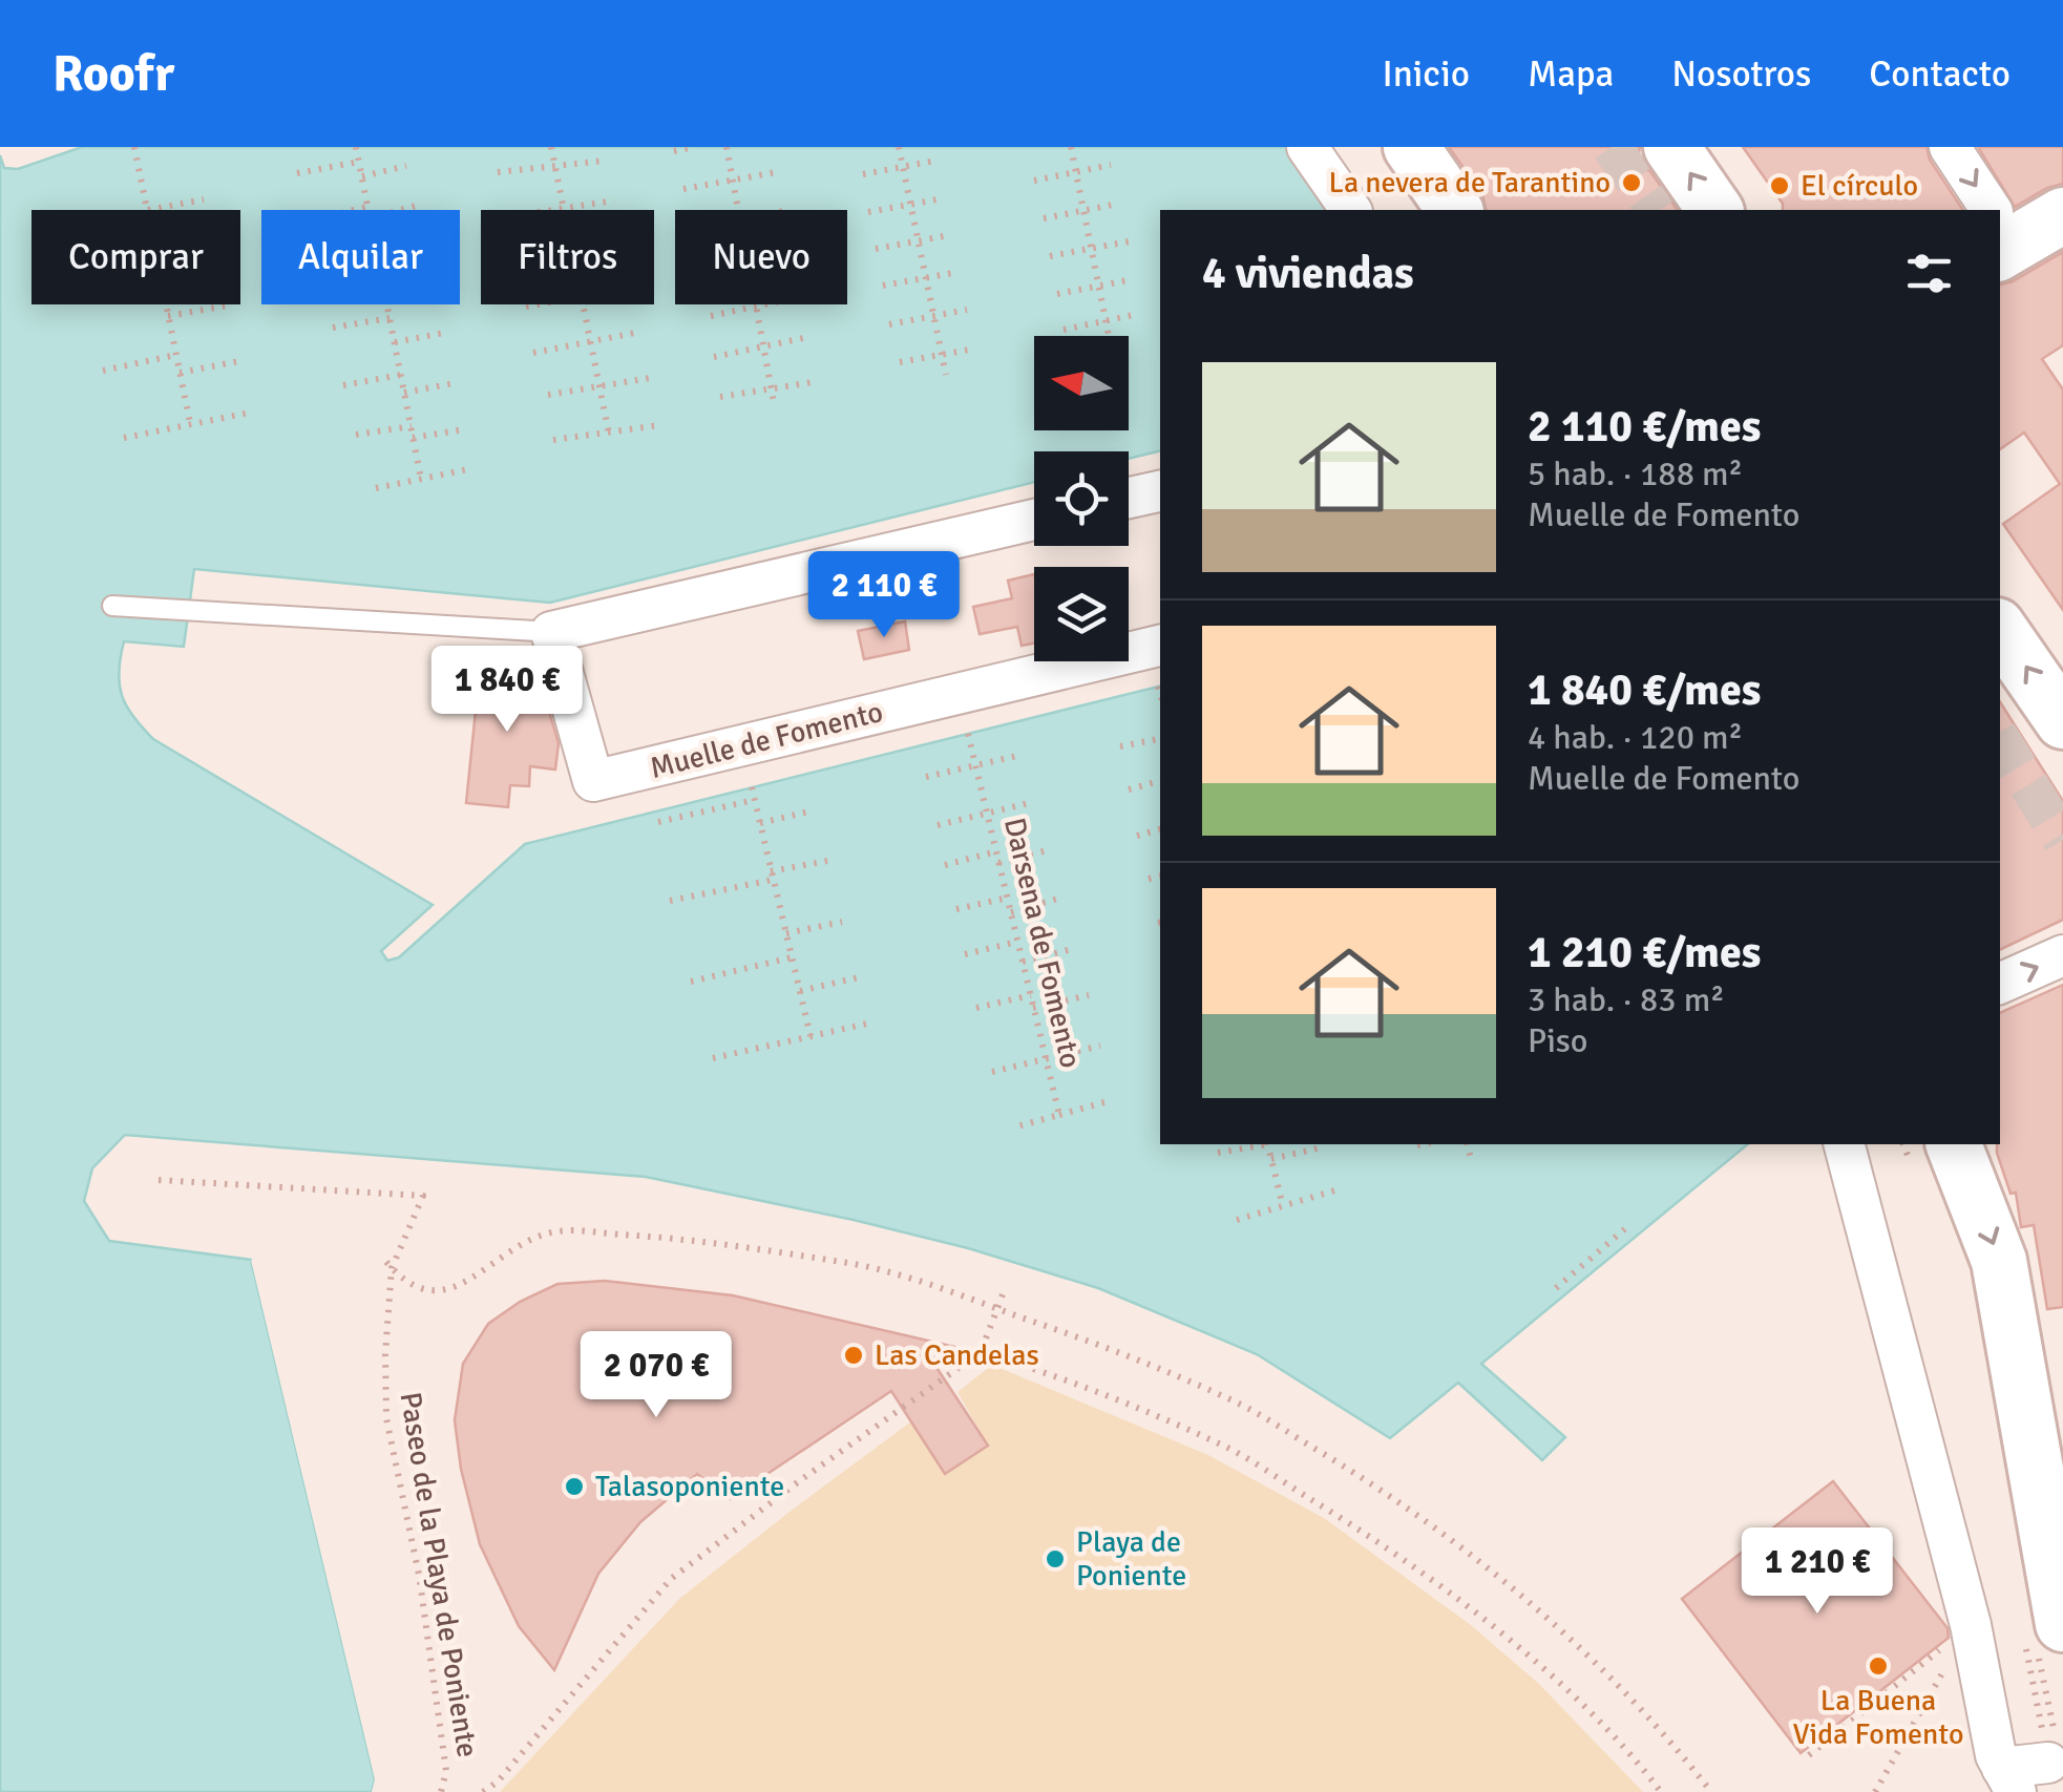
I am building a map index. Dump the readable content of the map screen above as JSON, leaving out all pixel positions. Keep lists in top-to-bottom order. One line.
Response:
{"streets":{"street":["Muelle de Fomento"],"path":["Darsena de Fomento","Paseo de la Playa de Poniente"]},"places":["La nevera de Tarantino","El círculo","Las Candelas","Talasoponiente","Playa de Poniente","La Buena Vida Fomento"],"north":"left","page":{"header":"Roofr","nav":["Inicio","Mapa","Nosotros","Contacto"],"chip":["Comprar","Alquilar","Filtros","Nuevo"],"heading":"4 viviendas","list":[{"name":"2 110 €/mes","note":"5 hab. · 188 m² · Muelle de Fomento"},{"name":"1 840 €/mes","note":"4 hab. · 120 m² · Muelle de Fomento"},{"name":"1 210 €/mes","note":"3 hab. · 83 m² · Piso"}],"price":["2 110 €","1 840 €","2 070 €","1 210 €"]}}
